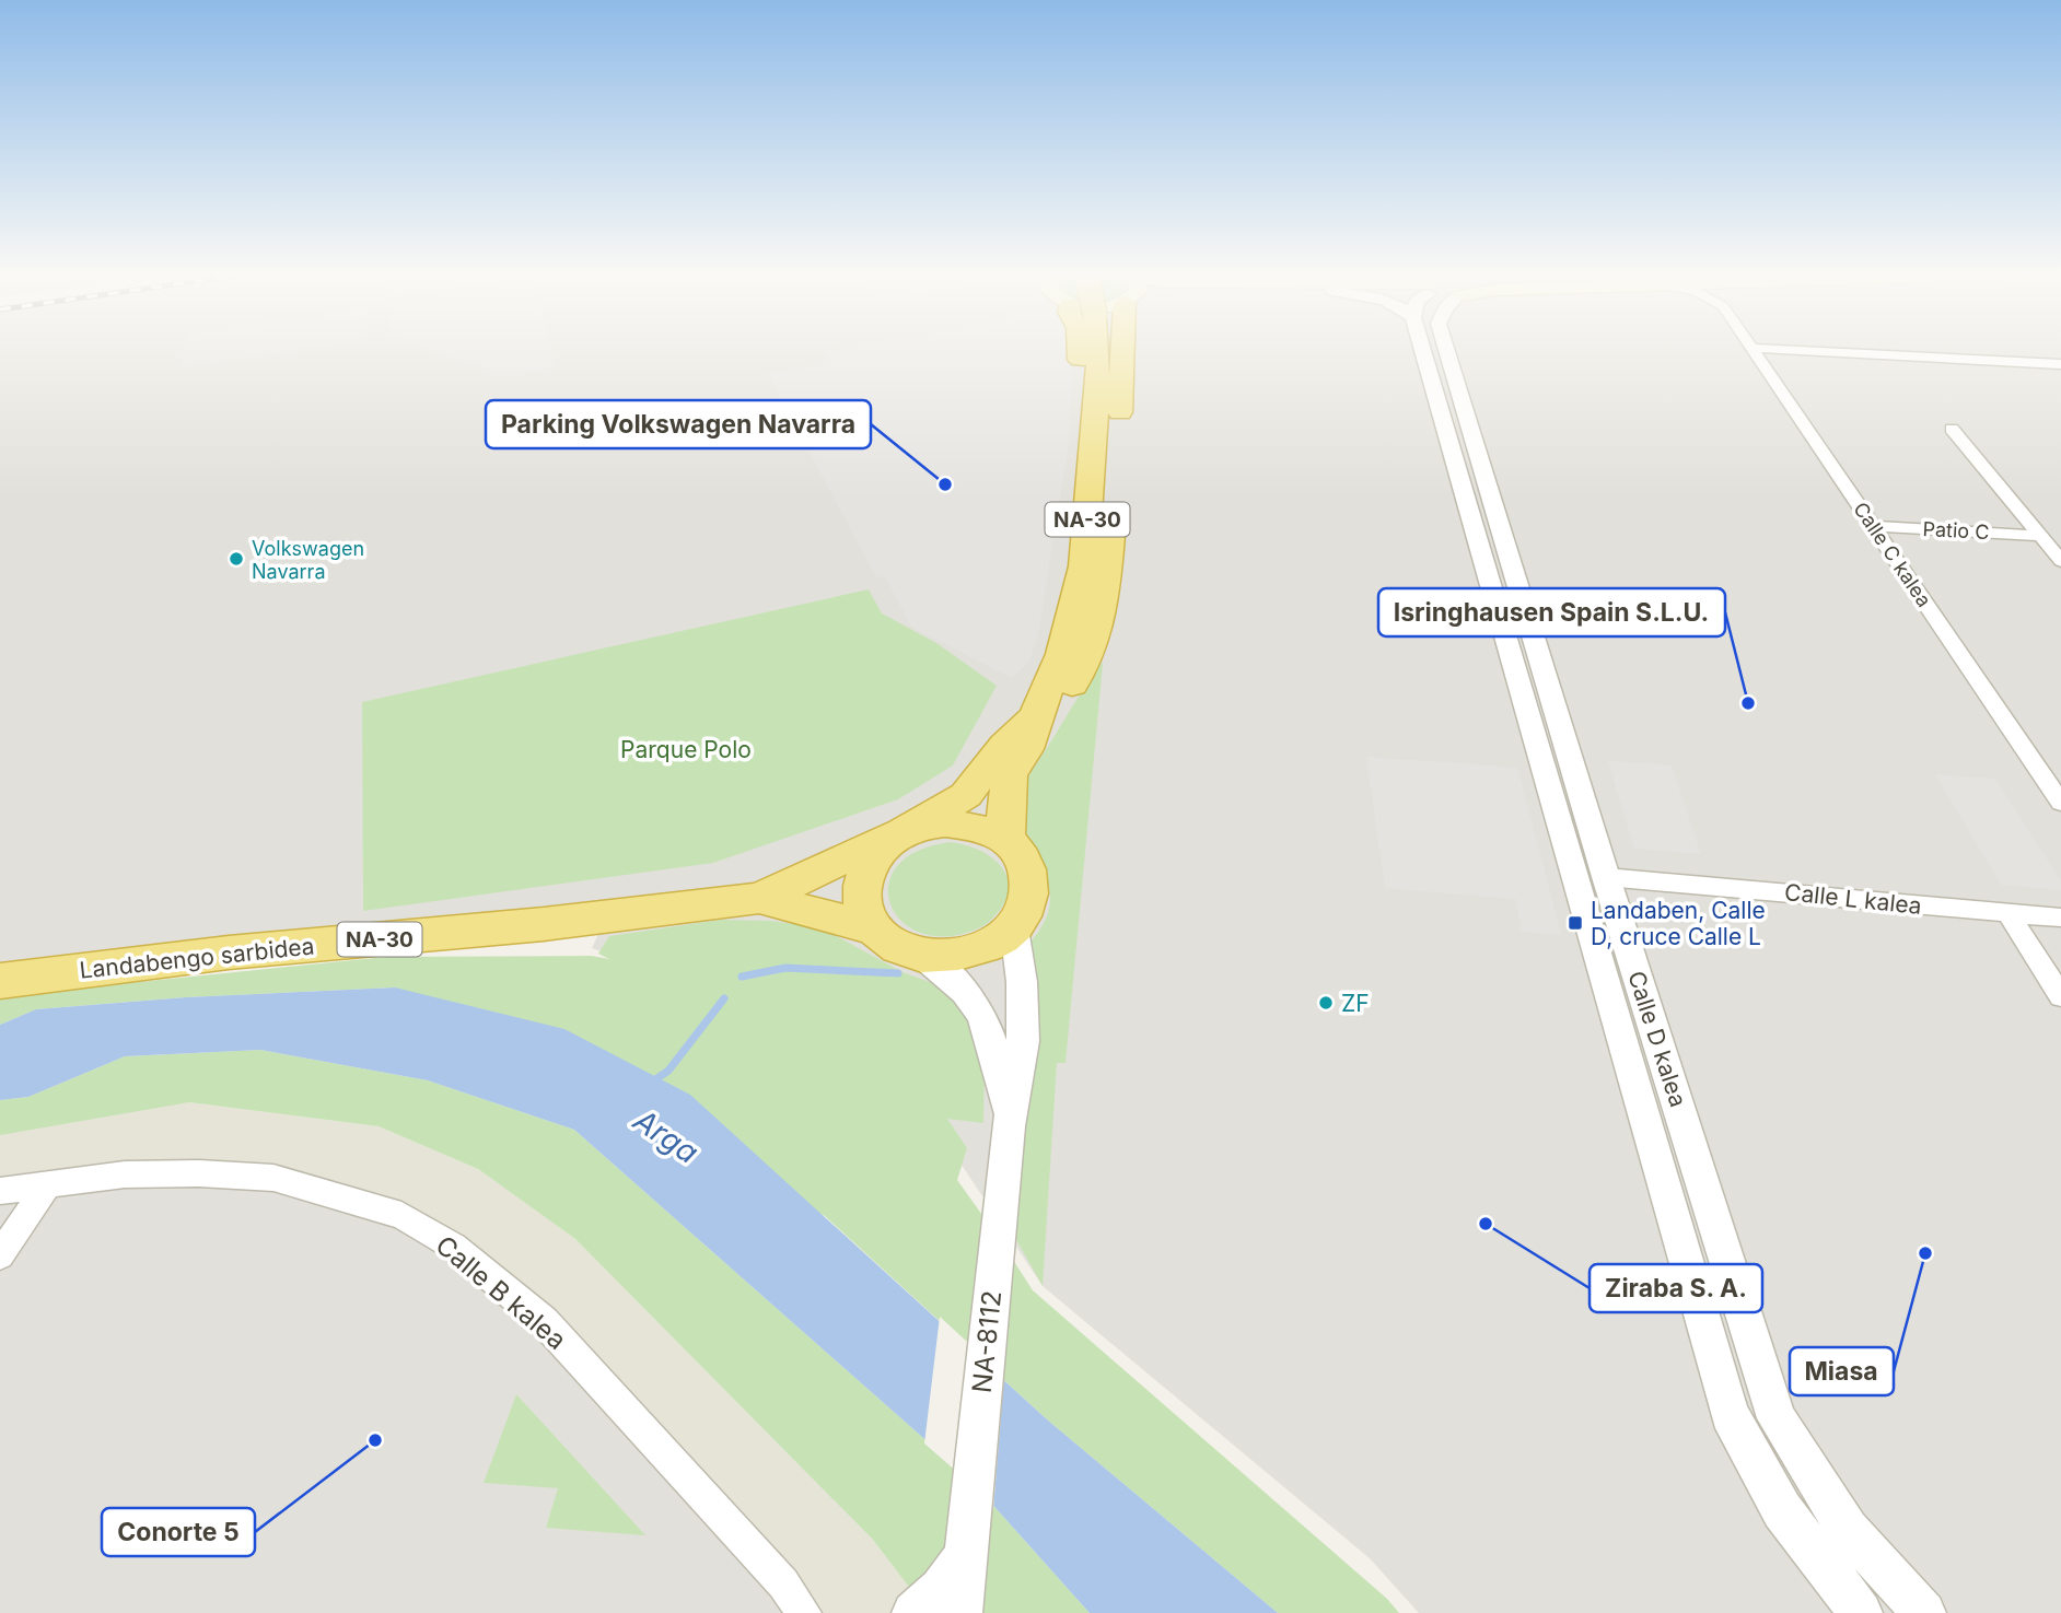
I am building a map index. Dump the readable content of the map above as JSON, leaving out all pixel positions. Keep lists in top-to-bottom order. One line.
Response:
{"streets":{"highway":["NA-30","Landabengo sarbidea"],"street":["Patio C","Calle C kalea","Calle L kalea","Calle D kalea","Calle B kalea","NA-8112"]},"crossings":[["Patio C","Calle C kalea"],["Calle L kalea","Calle D kalea"],["Landabengo sarbidea","NA-8112"]],"water":["Arga"],"parks":["Parque Polo"],"places":{"other":["Parking Volkswagen Navarra","Volkswagen Navarra","Isringhausen Spain S.L.U.","ZF","Ziraba S. A.","Miasa","Conorte 5"],"transit":["Landaben, Calle D, cruce Calle L"]}}
